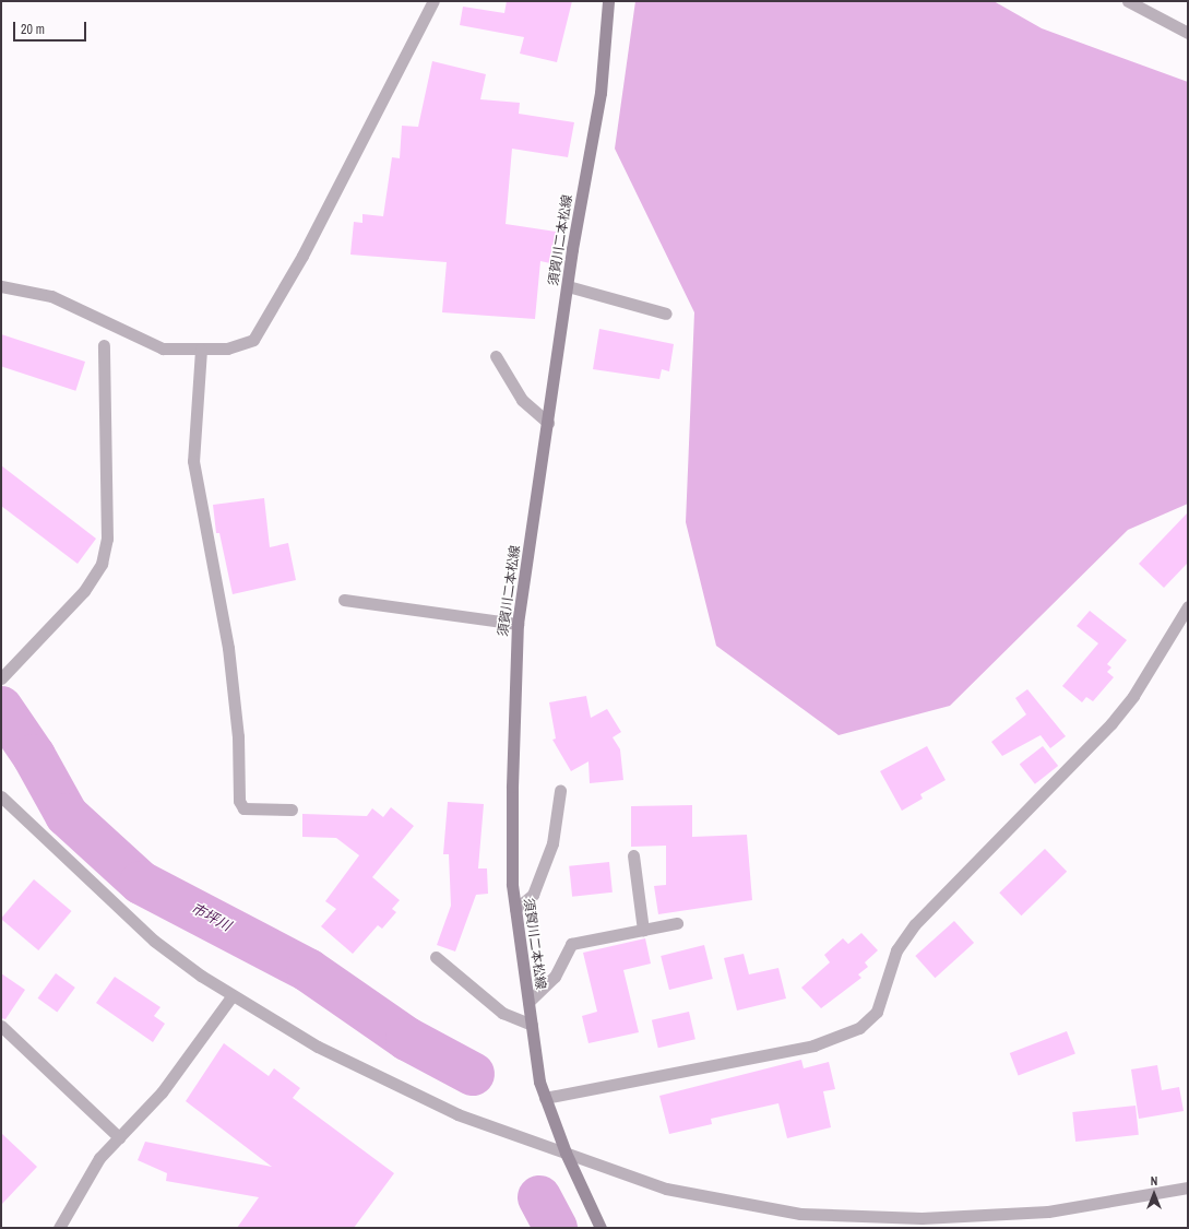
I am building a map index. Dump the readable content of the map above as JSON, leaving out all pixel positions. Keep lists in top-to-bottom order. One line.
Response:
{"streets":{"main road":["須賀川二本松線"]},"water":["市坪川"],"scale_bar":"20 m","north":"top"}
